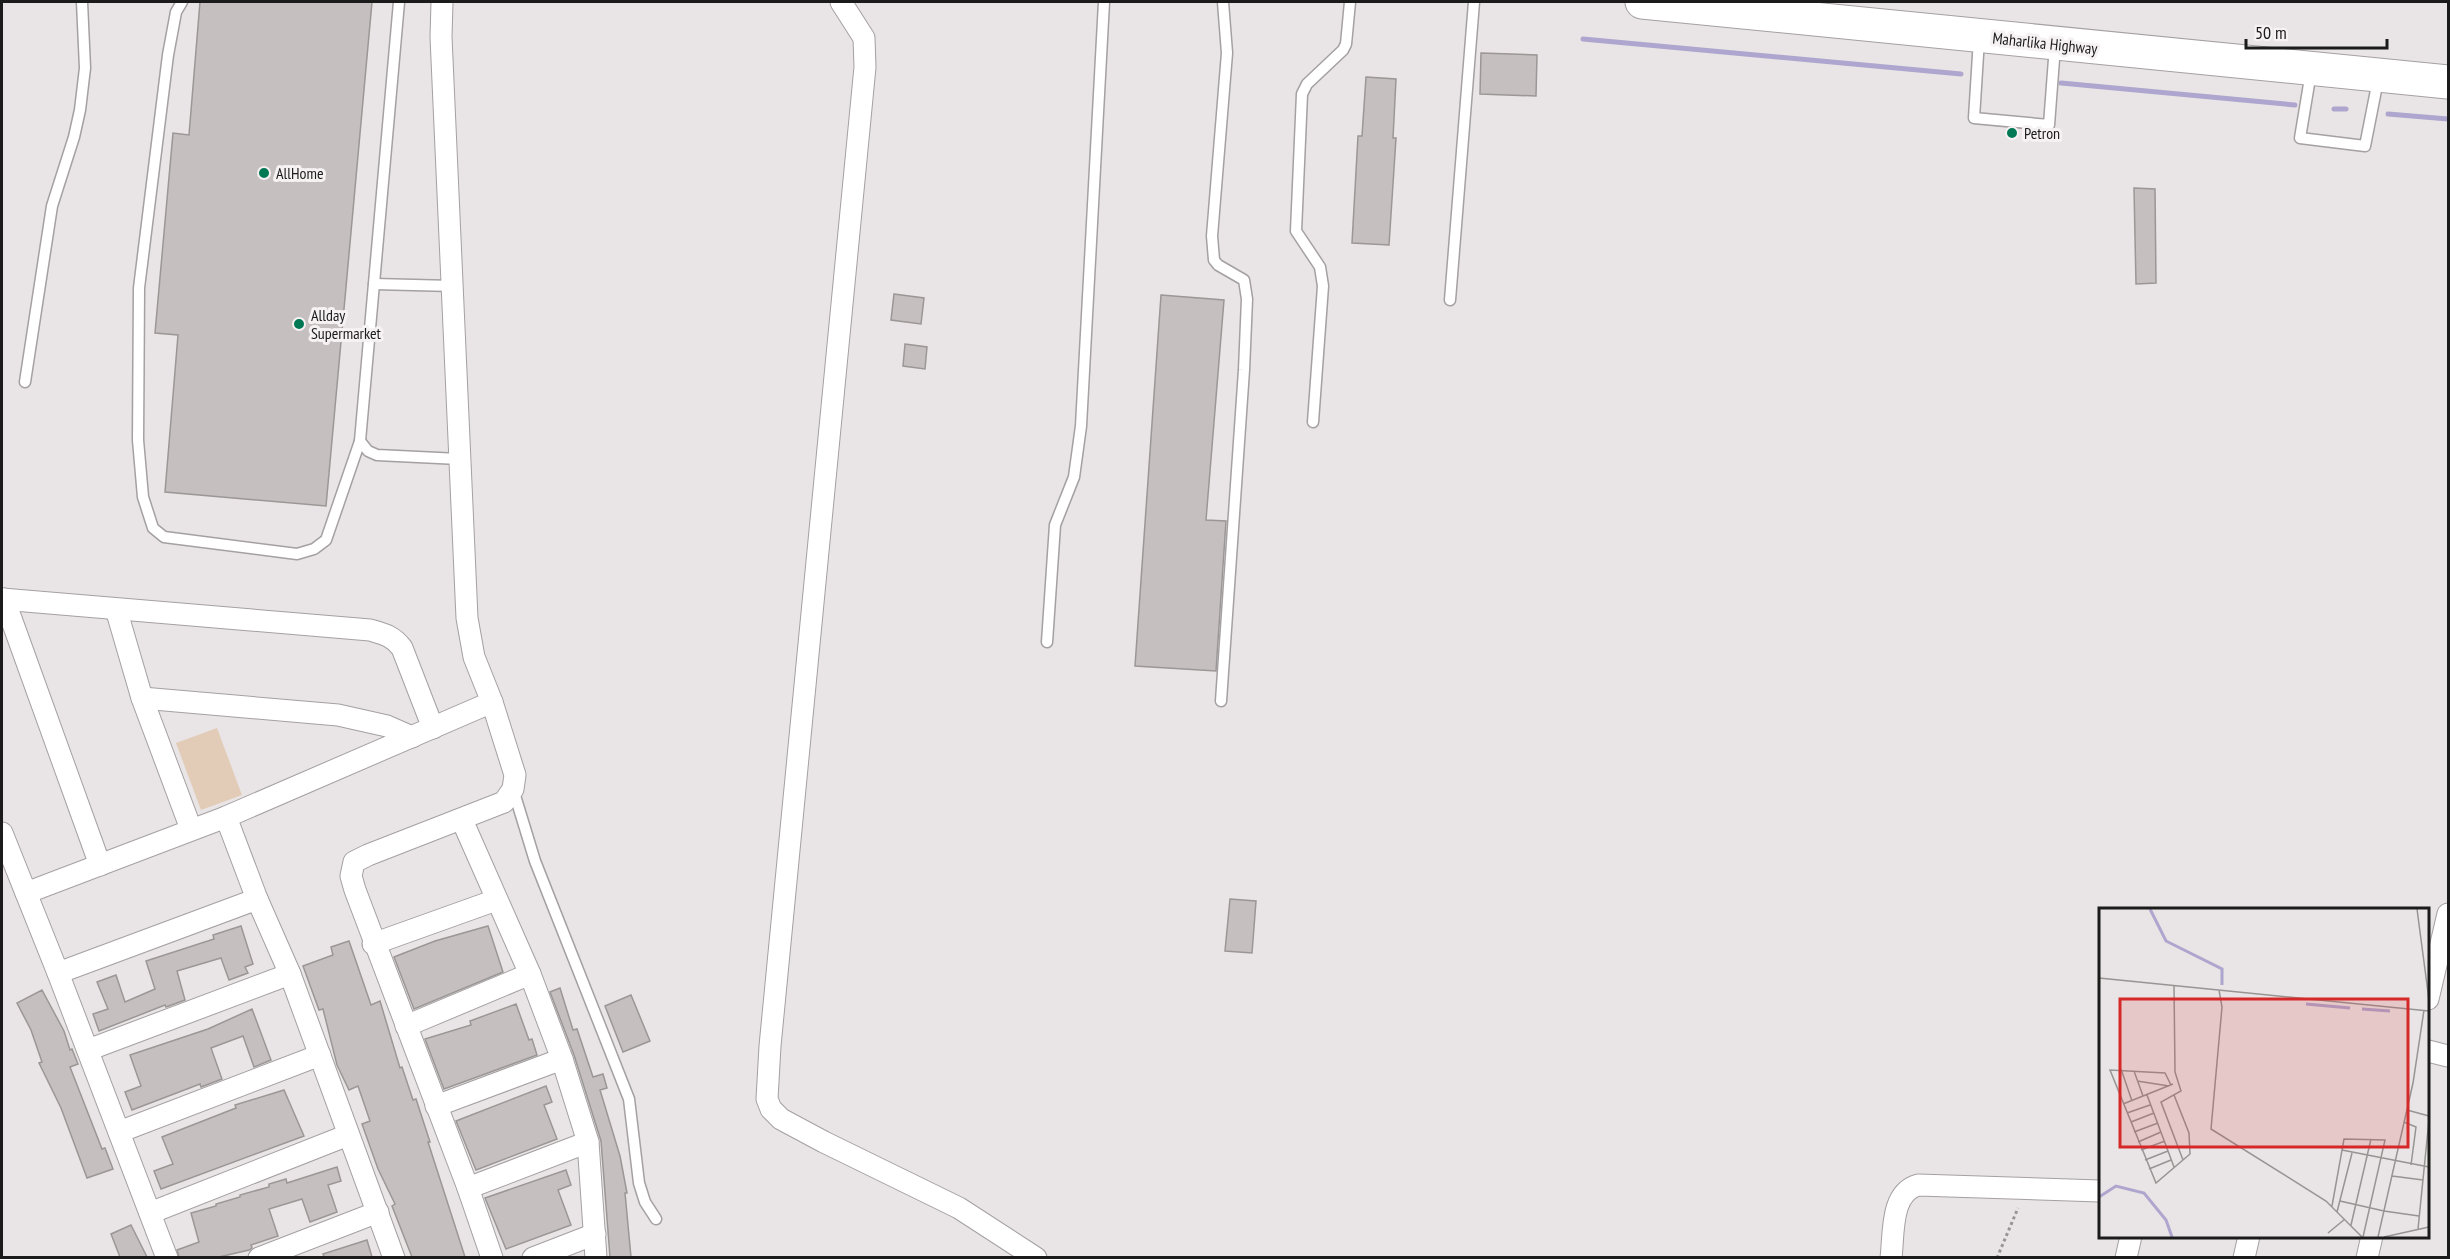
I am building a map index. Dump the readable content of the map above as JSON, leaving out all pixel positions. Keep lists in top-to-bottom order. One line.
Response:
{"streets":{"main road":["Maharlika Highway"]},"places":["Petron","AllHome","Allday Supermarket"],"scale_bar":"50 m"}
